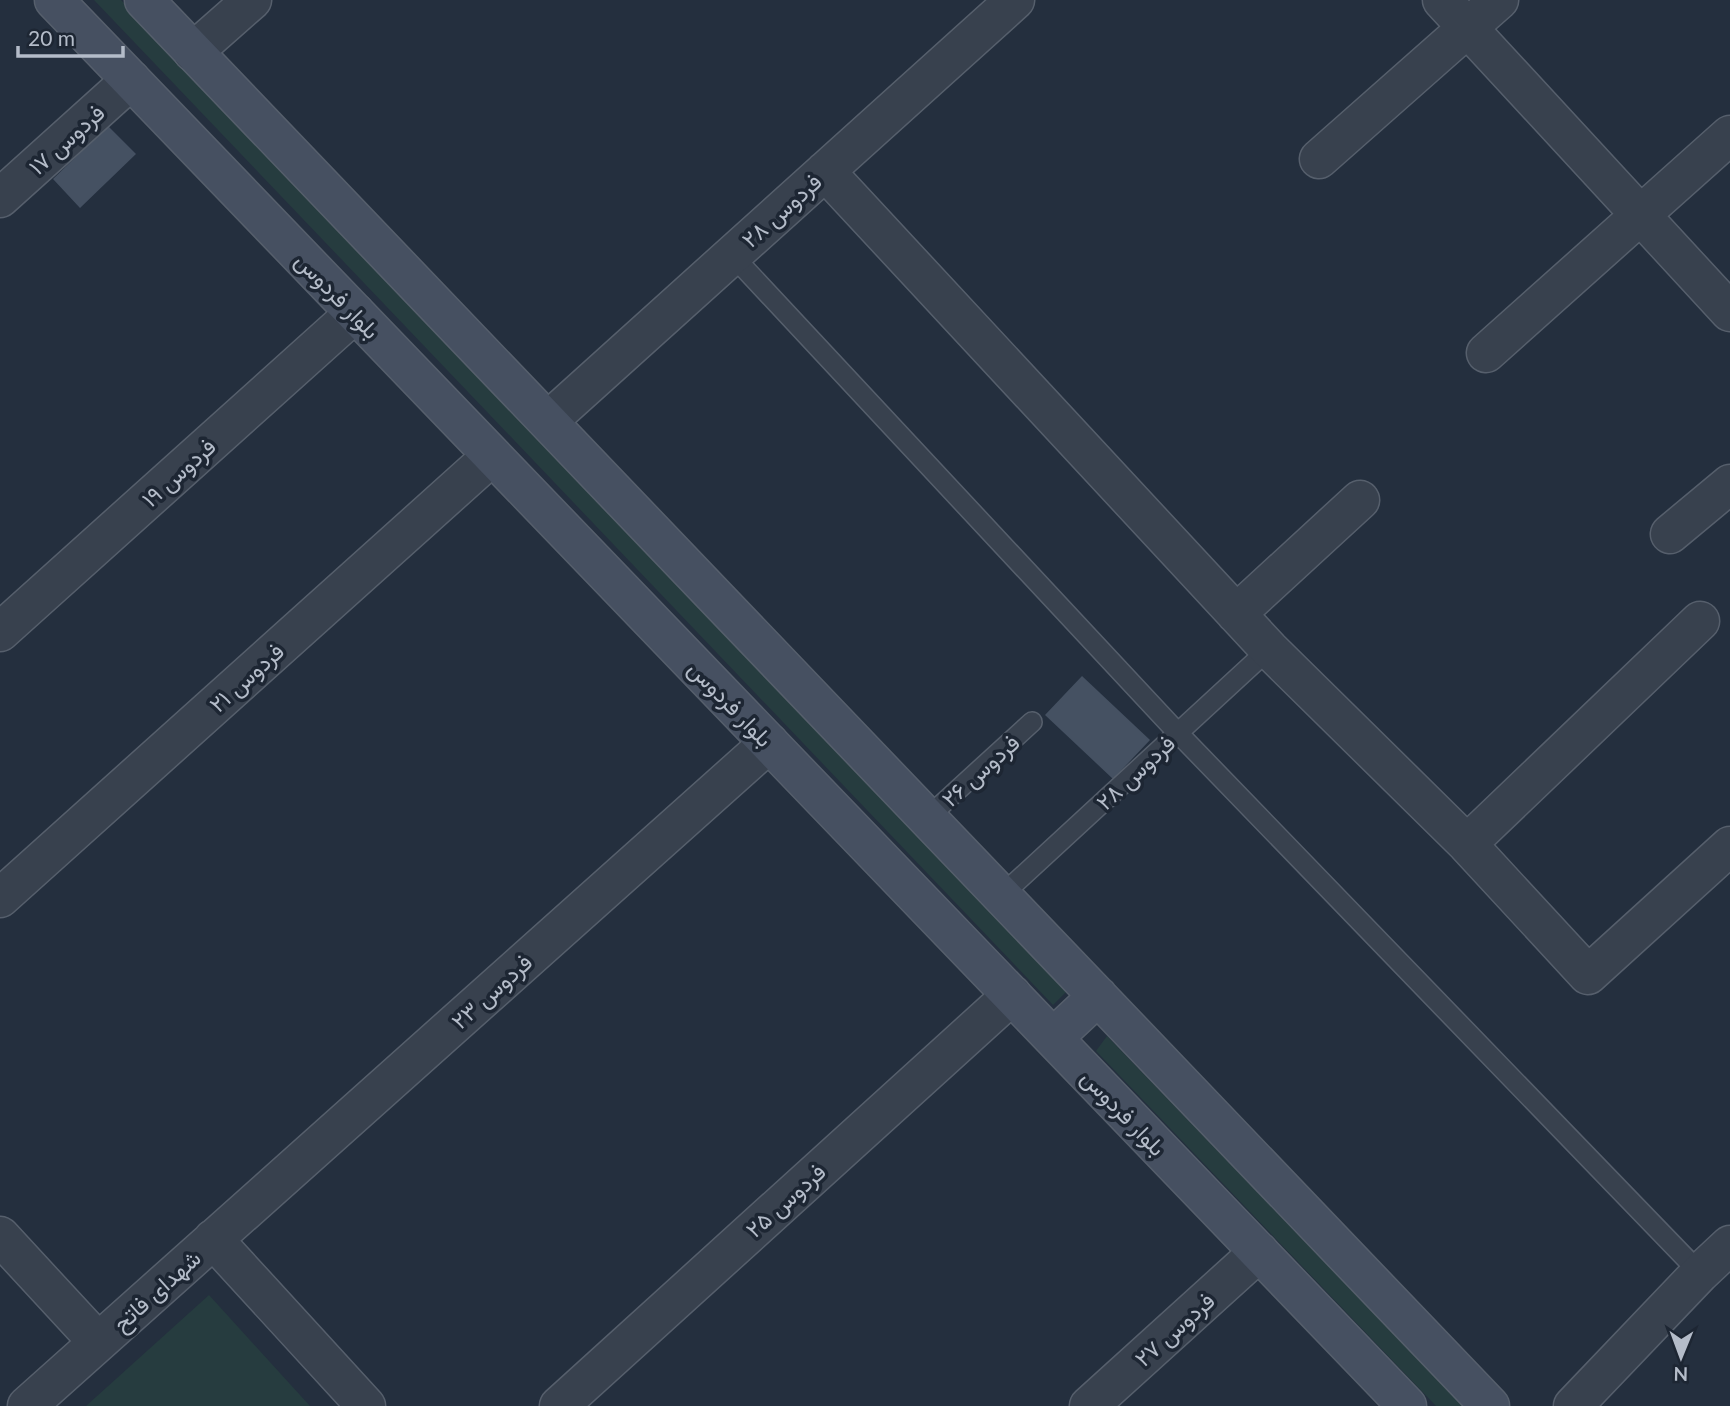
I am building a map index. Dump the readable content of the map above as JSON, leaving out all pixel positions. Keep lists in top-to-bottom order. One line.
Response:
{"streets":{"main road":["بلوار فردوس"],"street":["فردوس ۱۷","فردوس ۲۸","فردوس ۱۹","فردوس ۲۱","فردوس ۲۳","فردوس ۲۵","شهدای فاتح","فردوس ۲۷"],"lane":["فردوس ۲۶"]},"crossings":[["فردوس ۱۷","بلوار فردوس"],["بلوار فردوس","فردوس ۱۹"],["بلوار فردوس","فردوس ۲۱"],["بلوار فردوس","فردوس ۲۳"],["بلوار فردوس","فردوس ۲۵"],["بلوار فردوس","فردوس ۲۷"],["فردوس ۲۳","شهدای فاتح"]],"scale_bar":"20 m","north":"bottom"}
